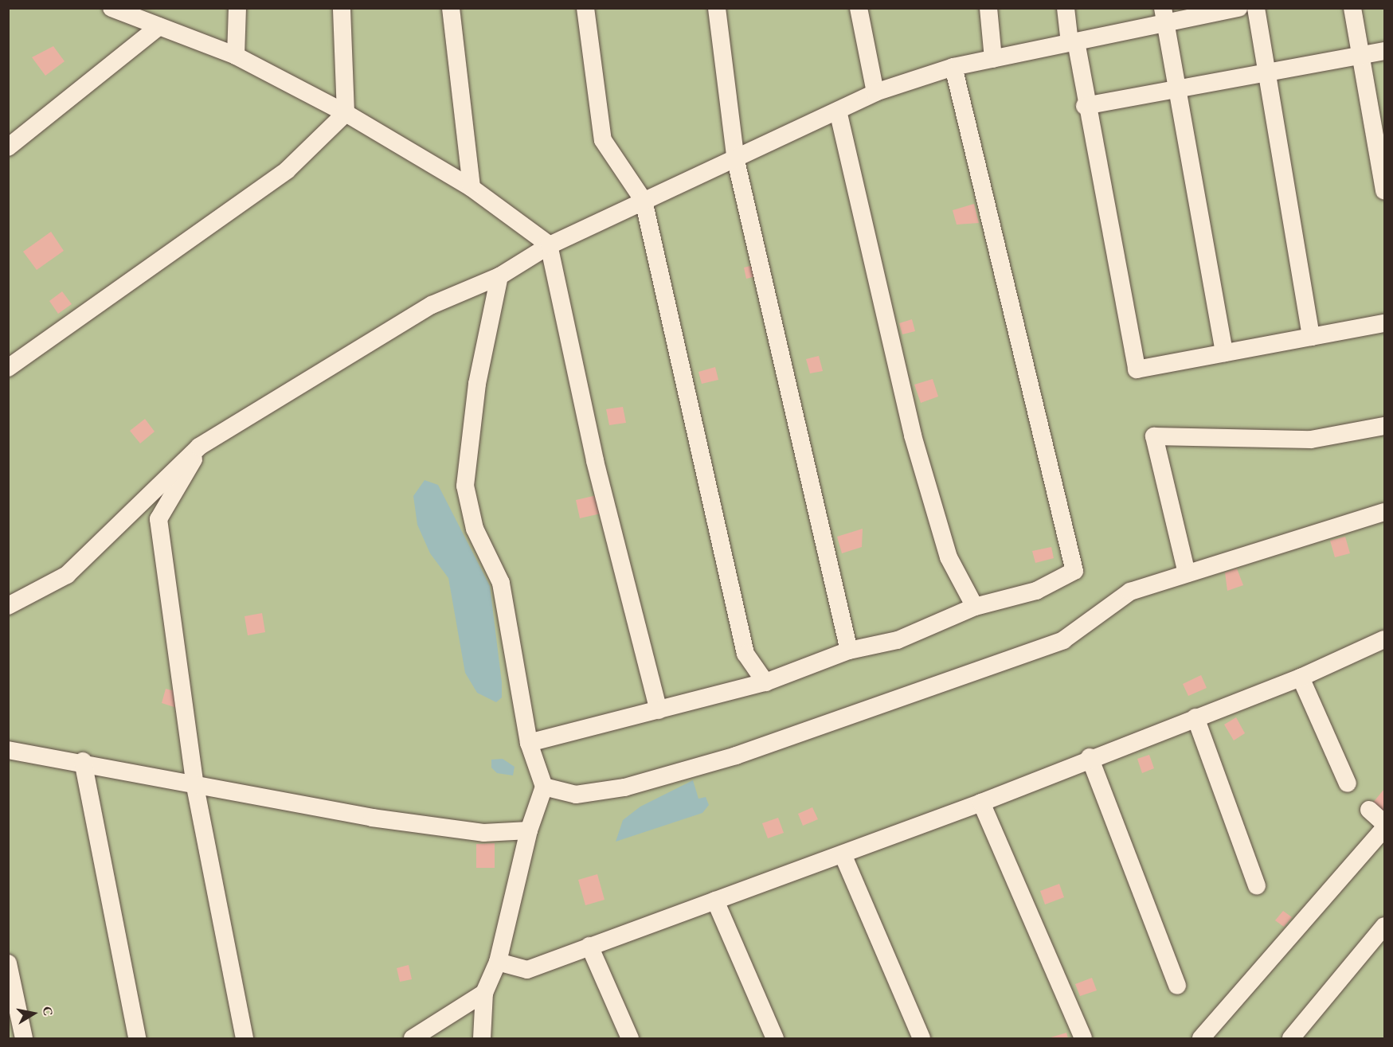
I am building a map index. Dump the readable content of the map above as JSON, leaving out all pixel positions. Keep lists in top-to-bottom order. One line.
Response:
{"north":"right"}
